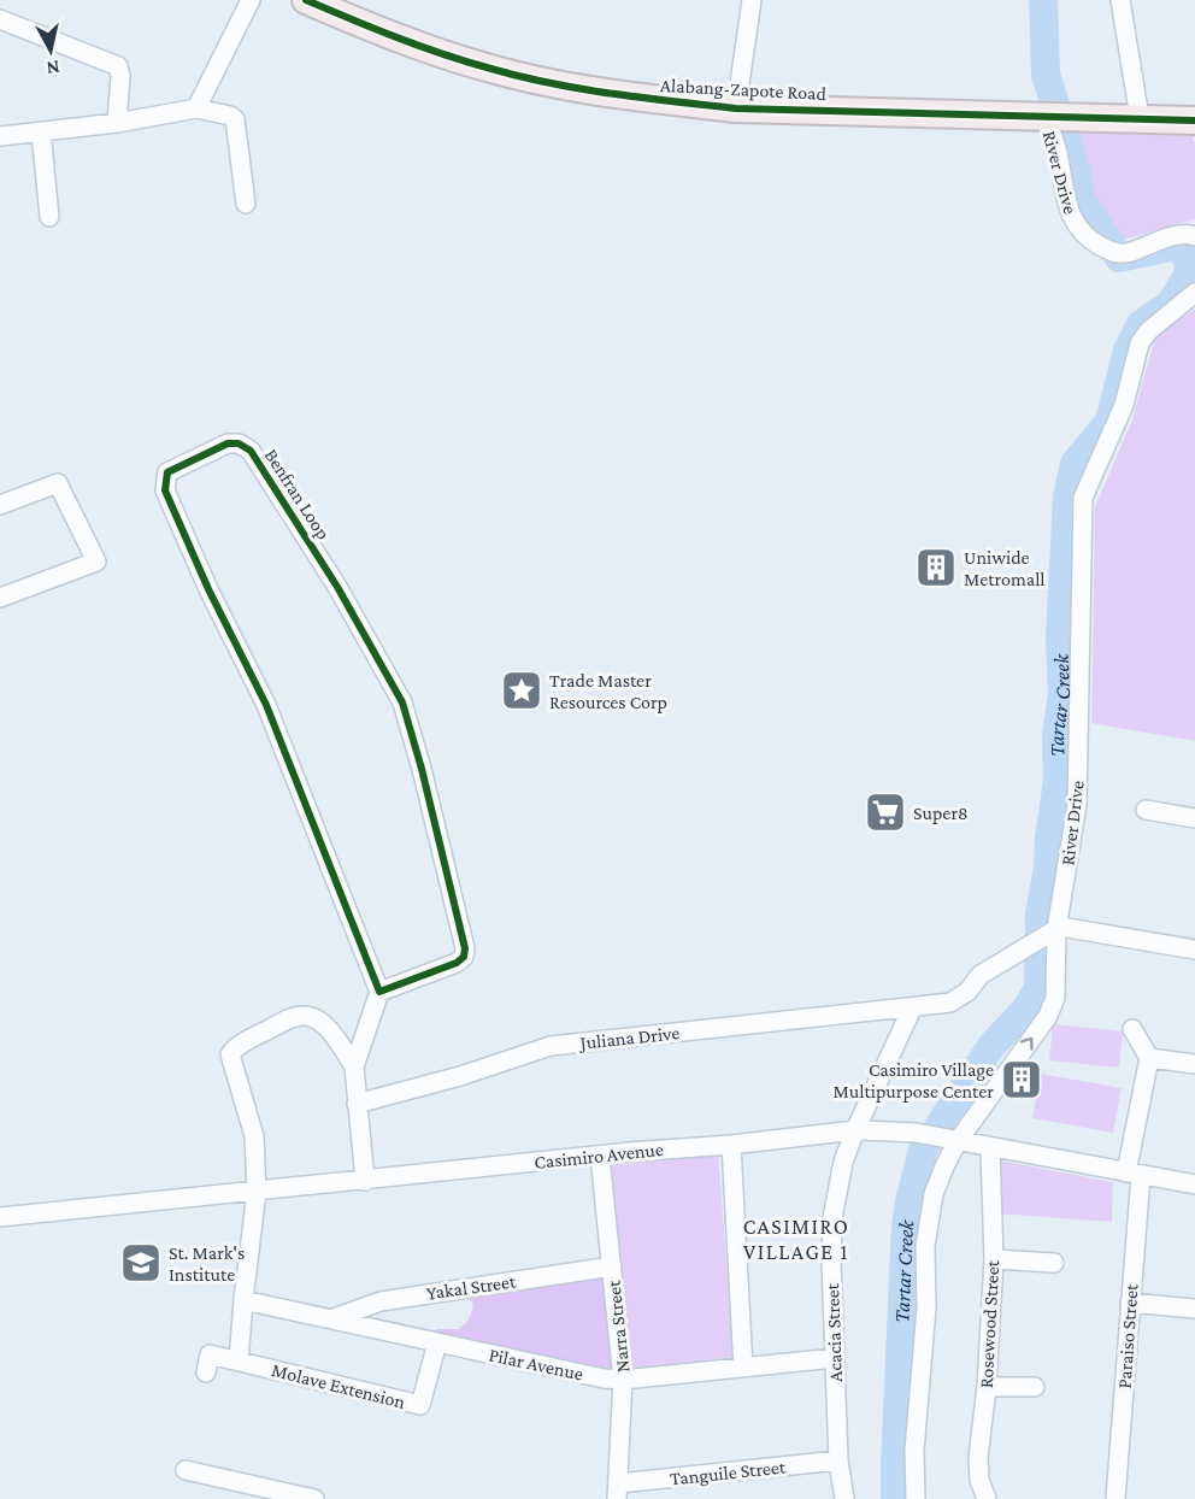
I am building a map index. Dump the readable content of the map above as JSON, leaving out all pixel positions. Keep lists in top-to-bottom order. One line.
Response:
{"streets":{"highway":["Alabang-Zapote Road"],"street":["River Drive","Benfran Loop","Juliana Drive","Casimiro Avenue","Yakal Street","Rosewood Street","Narra Street","Acacia Street","Paraiso Street","Pilar Avenue","Molave Extension","Tanguile Street"]},"crossings":[["Alabang-Zapote Road","River Drive"],["River Drive","Juliana Drive"],["River Drive","Casimiro Avenue"],["Juliana Drive","Acacia Street"],["Casimiro Avenue","Rosewood Street"],["Casimiro Avenue","Narra Street"],["Casimiro Avenue","Acacia Street"],["Casimiro Avenue","Paraiso Street"],["Yakal Street","Narra Street"],["Yakal Street","Pilar Avenue"],["Narra Street","Pilar Avenue"],["Narra Street","Tanguile Street"],["Acacia Street","Pilar Avenue"],["Acacia Street","Tanguile Street"],["Pilar Avenue","Molave Extension"]],"districts":["CASIMIRO VILLAGE 1"],"water":["Tartar Creek"],"places":{"building":["Uniwide Metromall","Casimiro Village Multipurpose Center"],"place":["Trade Master Resources Corp"],"supermarket":["Super8"],"school or university":["St. Mark's Institute"]},"north":"bottom"}
